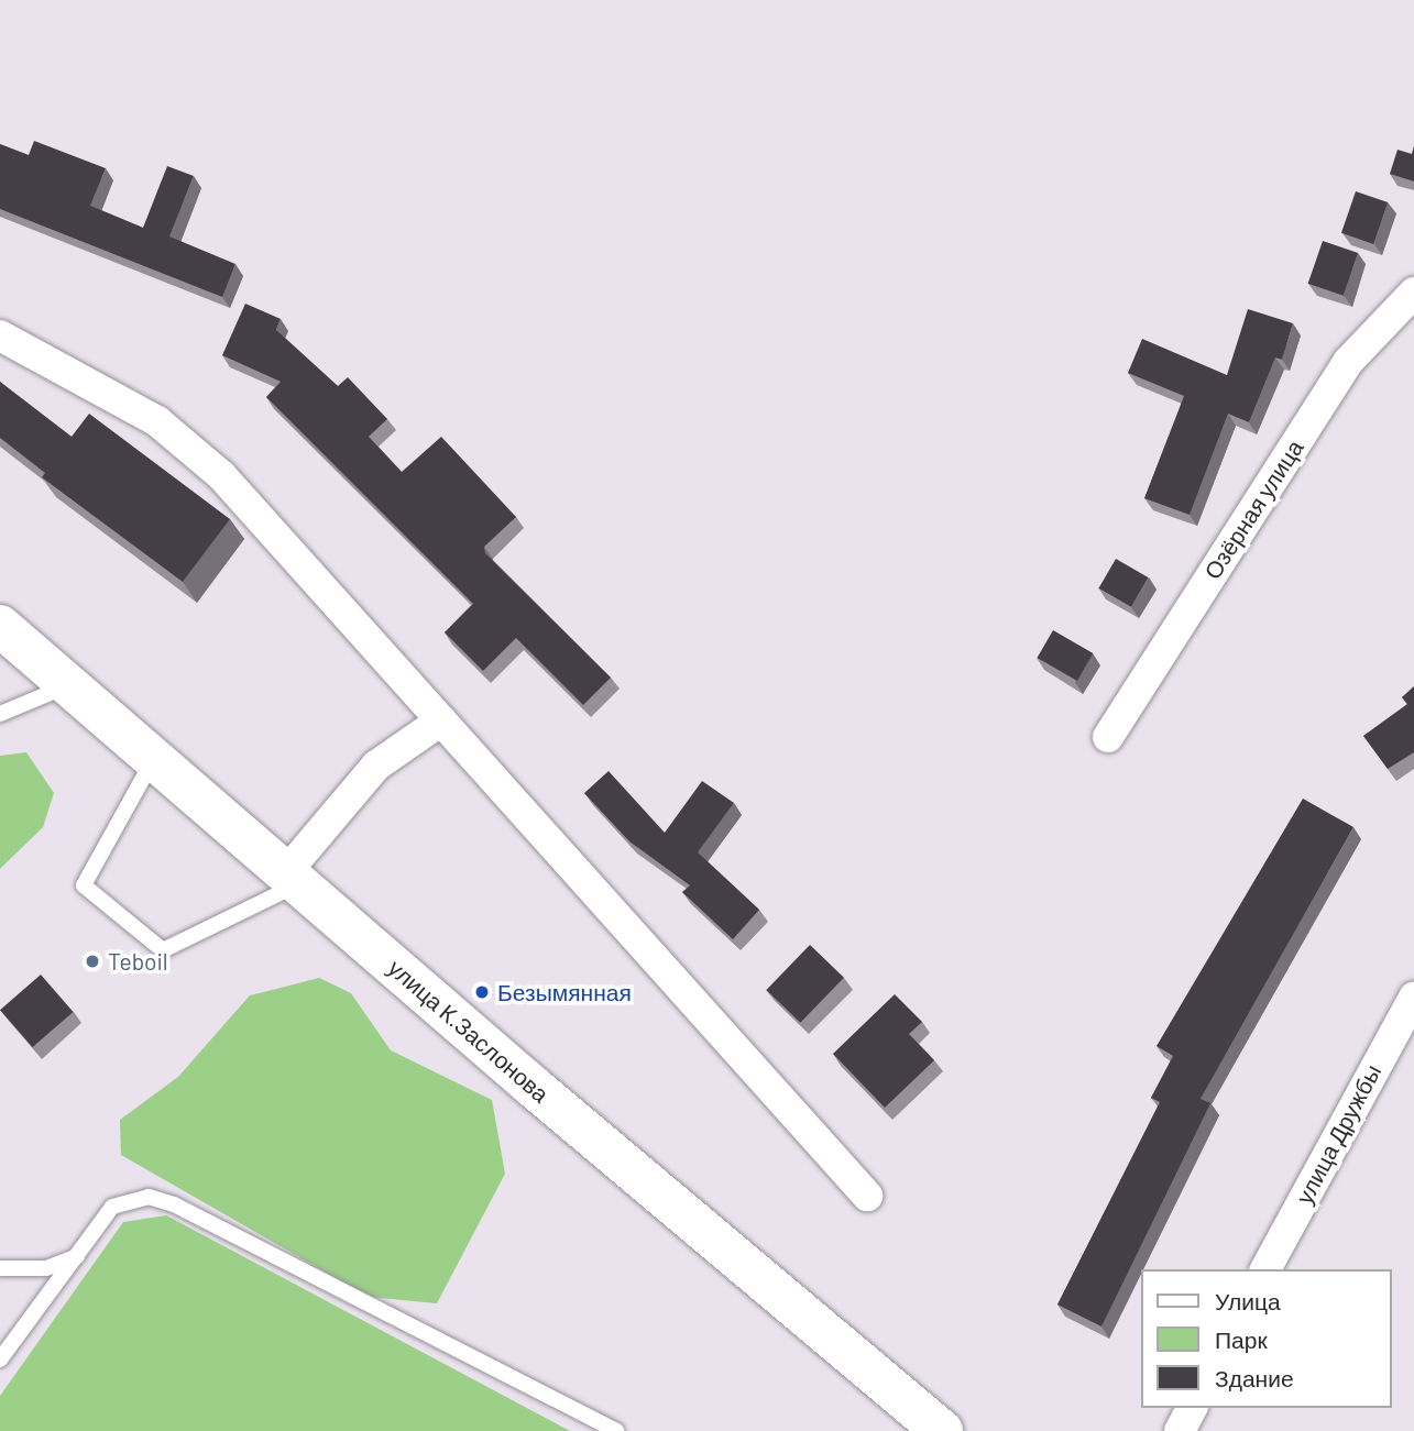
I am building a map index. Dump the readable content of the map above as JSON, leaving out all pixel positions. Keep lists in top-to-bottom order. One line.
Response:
{"streets":{"street":["Озёрная улица","улица К.Заслонова","улица Дружбы"]},"places":["Teboil","Безымянная"],"legend":["Улица","Парк","Здание"]}
